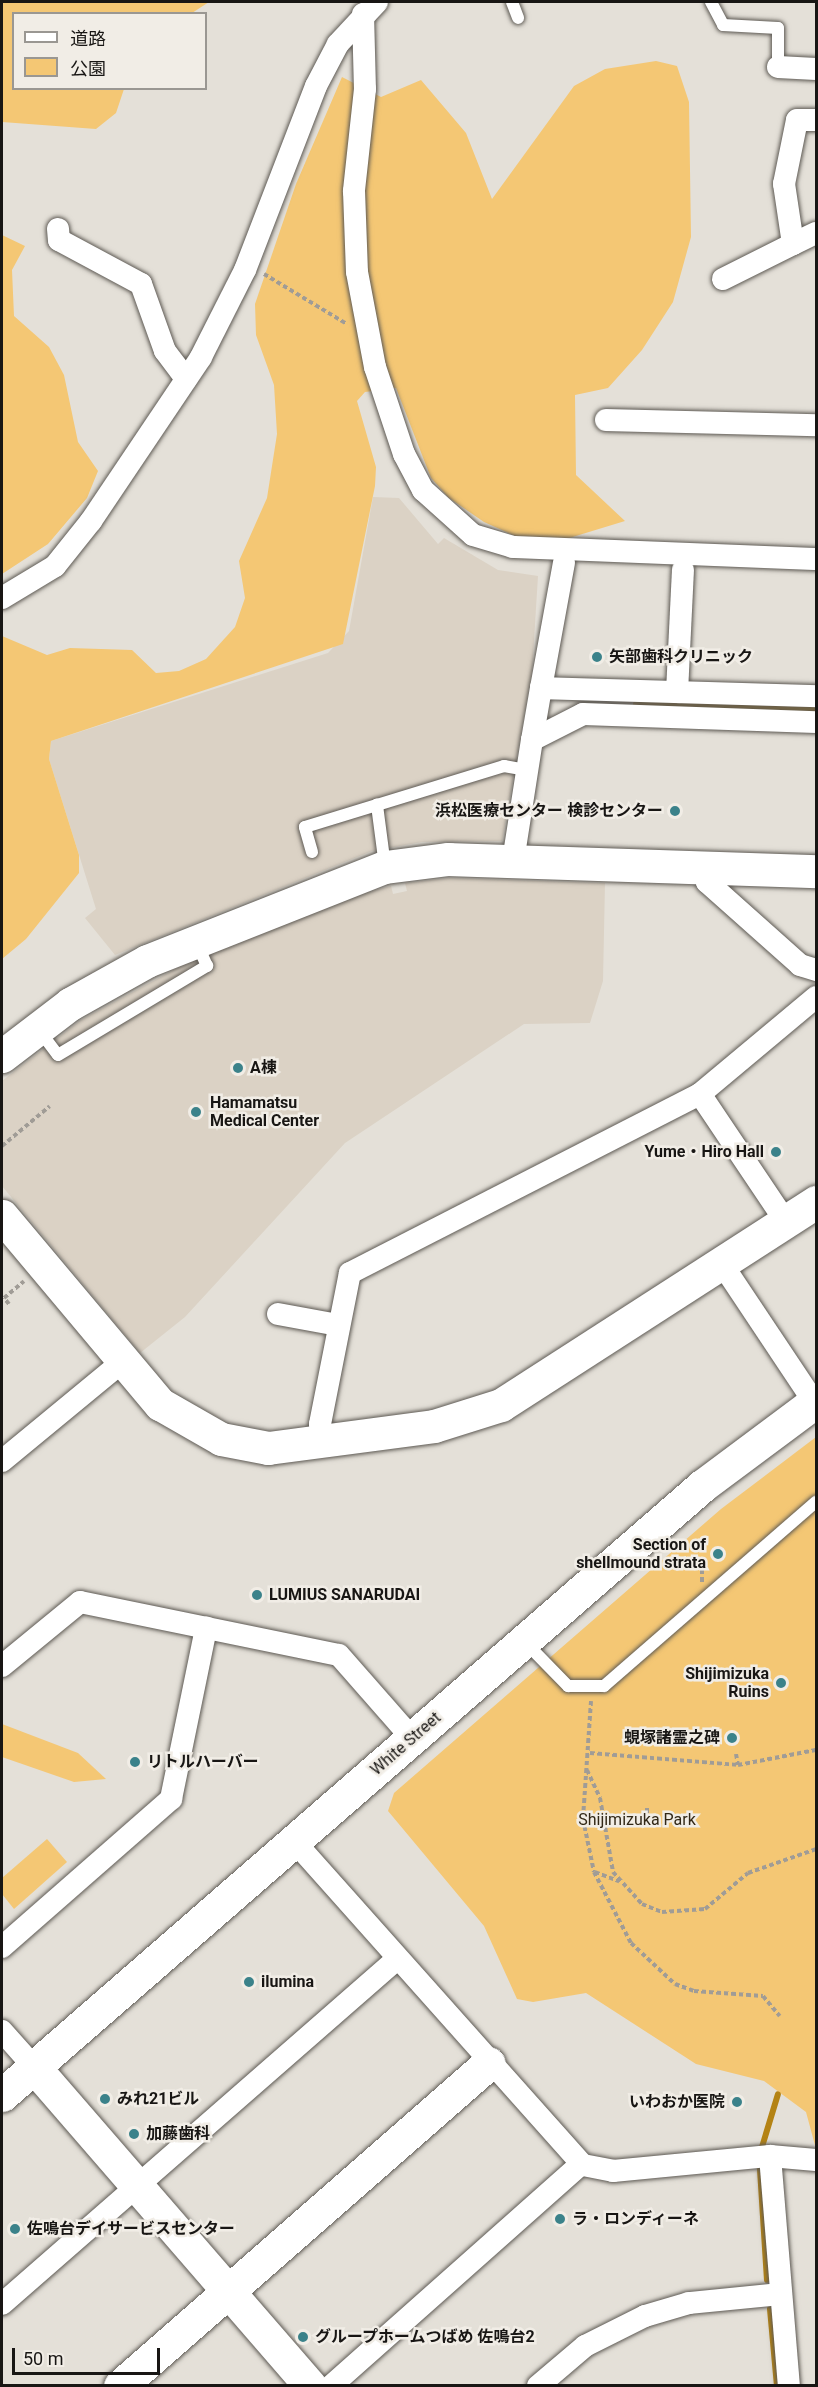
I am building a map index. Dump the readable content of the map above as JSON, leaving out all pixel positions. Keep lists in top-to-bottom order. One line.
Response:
{"streets":{"street":["White Street"]},"parks":["Shijimizuka Park"],"places":["矢部歯科クリニック","浜松医療センター 検診センター","A棟","Hamamatsu Medical Center","Yume・Hiro Hall","Section of shellmound strata","LUMIUS SANARUDAI","Shijimizuka Ruins","蜆塚諸霊之碑","リトルハーバー","ilumina","みれ21ビル","いわおか医院","加藤歯科","ラ・ロンディーネ","佐鳴台デイサービスセンター","グループホームつばめ 佐鳴台2"],"legend":["道路","公園"],"scale_bar":"50 m"}
